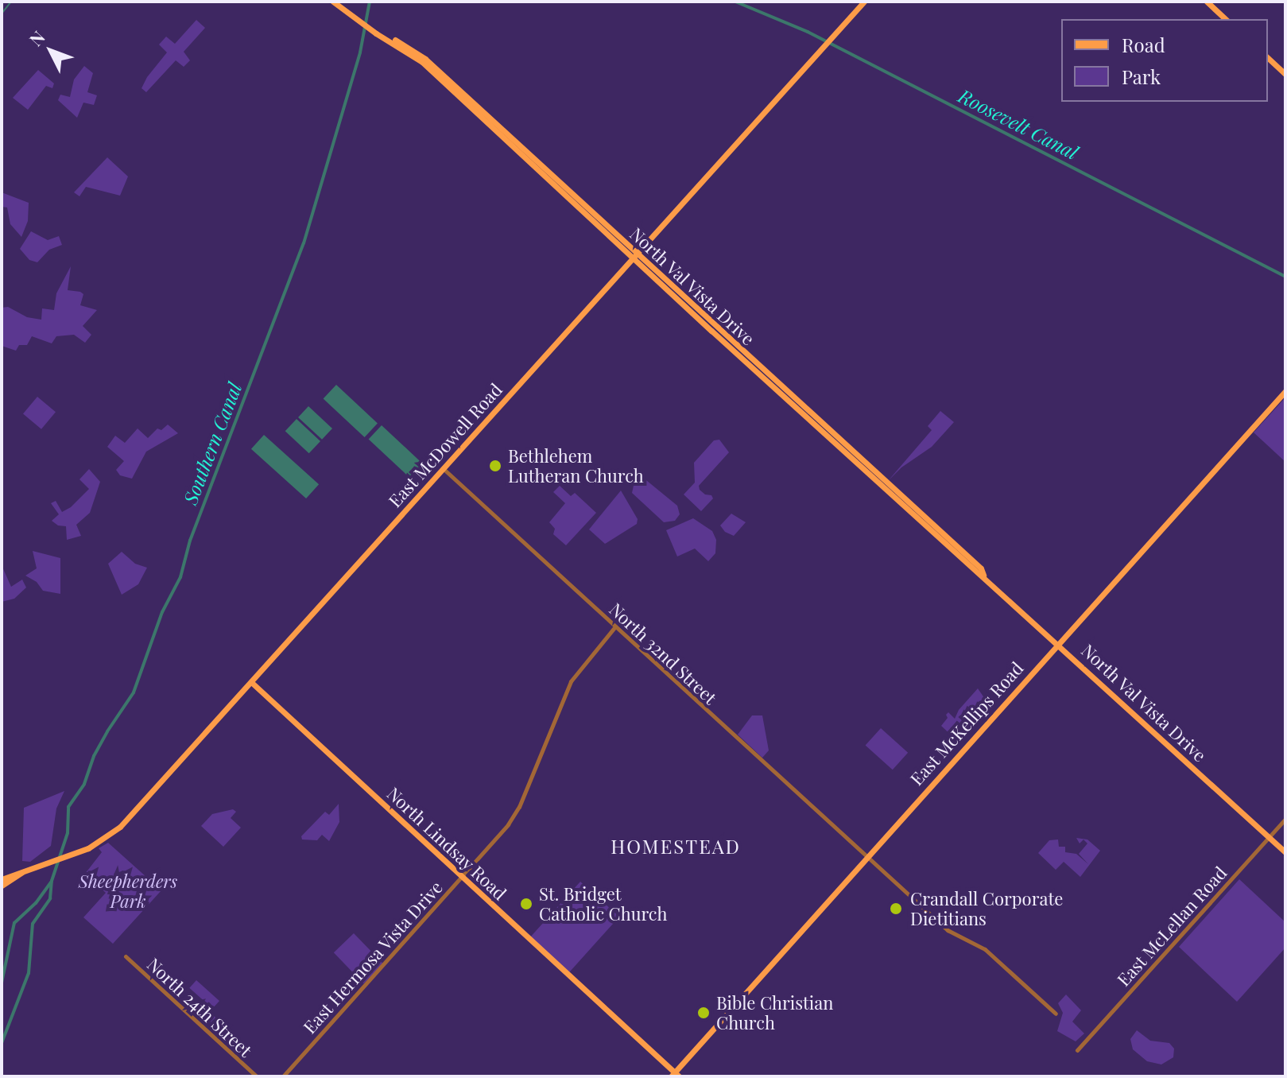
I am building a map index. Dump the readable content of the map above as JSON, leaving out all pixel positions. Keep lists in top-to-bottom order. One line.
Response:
{"streets":{"main road":["North Val Vista Drive","East McDowell Road","East McKellips Road","North Lindsay Road"],"street":["North 32nd Street","East McLellan Road","East Hermosa Vista Drive","North 24th Street"]},"crossings":[["North Val Vista Drive","East McDowell Road"],["North Val Vista Drive","East McKellips Road"],["North Val Vista Drive","East McLellan Road"],["East McDowell Road","North 32nd Street"],["East McDowell Road","North Lindsay Road"],["North 32nd Street","East McKellips Road"],["North 32nd Street","East Hermosa Vista Drive"],["East McKellips Road","North Lindsay Road"],["North Lindsay Road","East Hermosa Vista Drive"]],"districts":["HOMESTEAD"],"water":["Roosevelt Canal","Southern Canal"],"parks":["Sheepherders Park"],"places":["Bethlehem Lutheran Church","St. Bridget Catholic Church","Crandall Corporate Dietitians","Bible Christian Church"],"legend":["Road","Park"],"north":"top left"}
